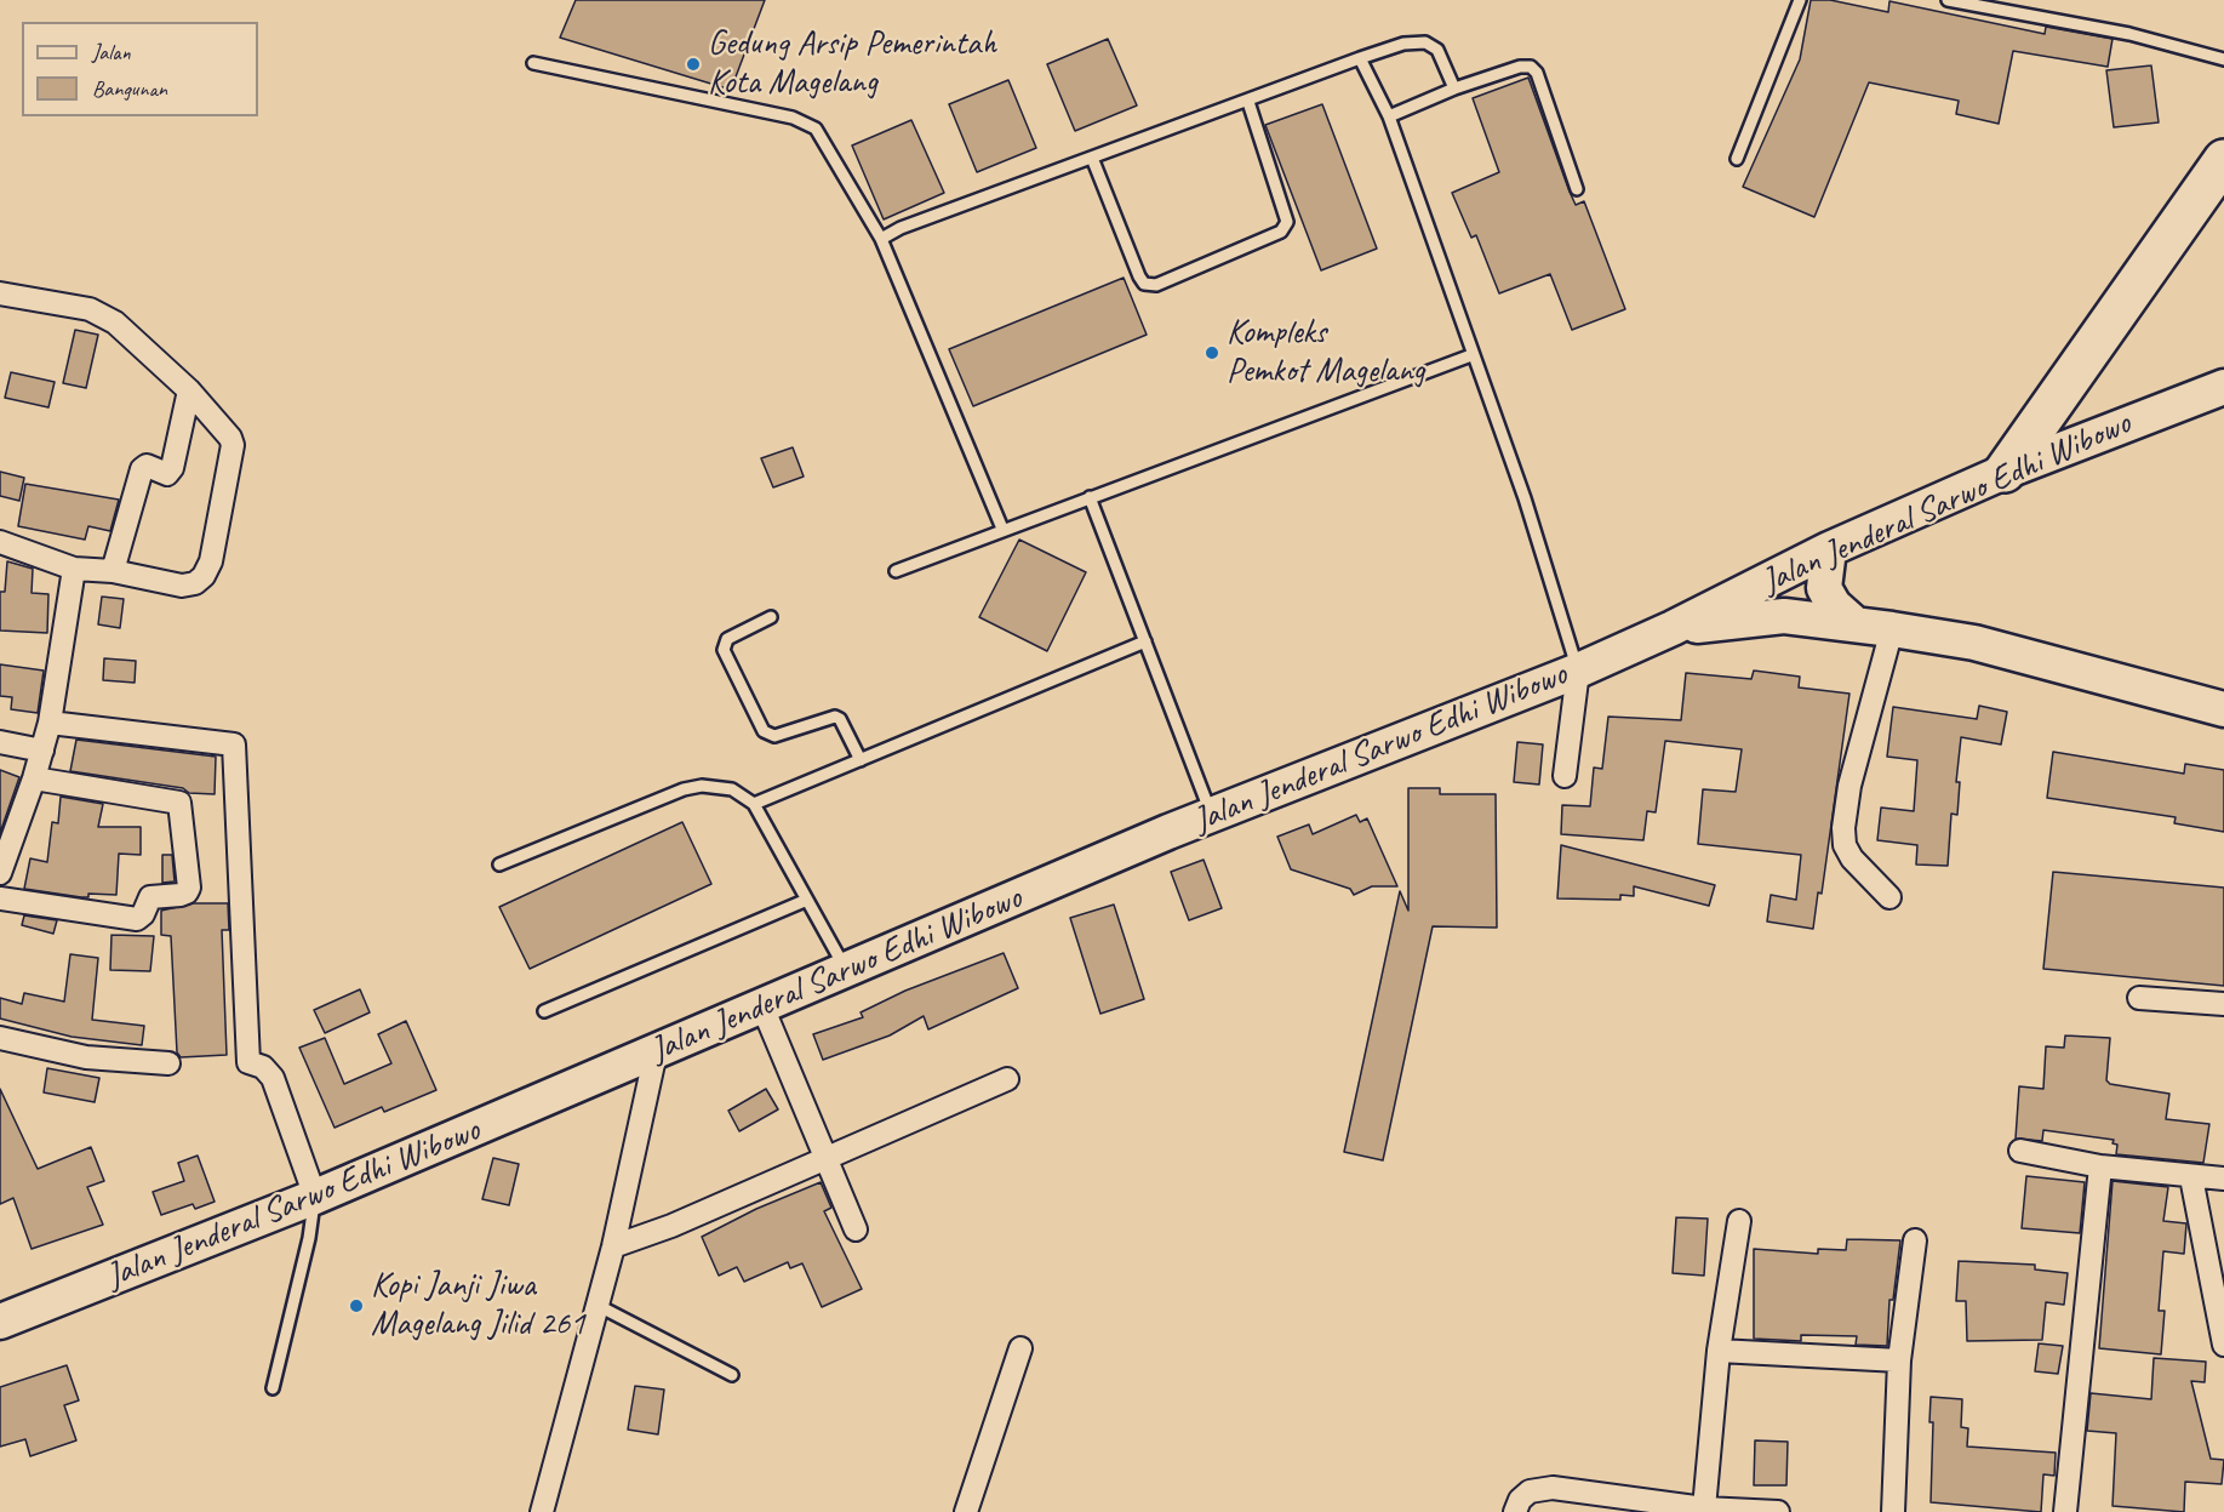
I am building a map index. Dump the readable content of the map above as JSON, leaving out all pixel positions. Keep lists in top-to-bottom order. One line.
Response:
{"streets":{"main road":["Jalan Jenderal Sarwo Edhi Wibowo"]},"places":["Gedung Arsip Pemerintah Kota Magelang","Kompleks Pemkot Magelang","Kopi Janji Jiwa Magelang Jilid 261"],"legend":["Jalan","Bangunan"]}
